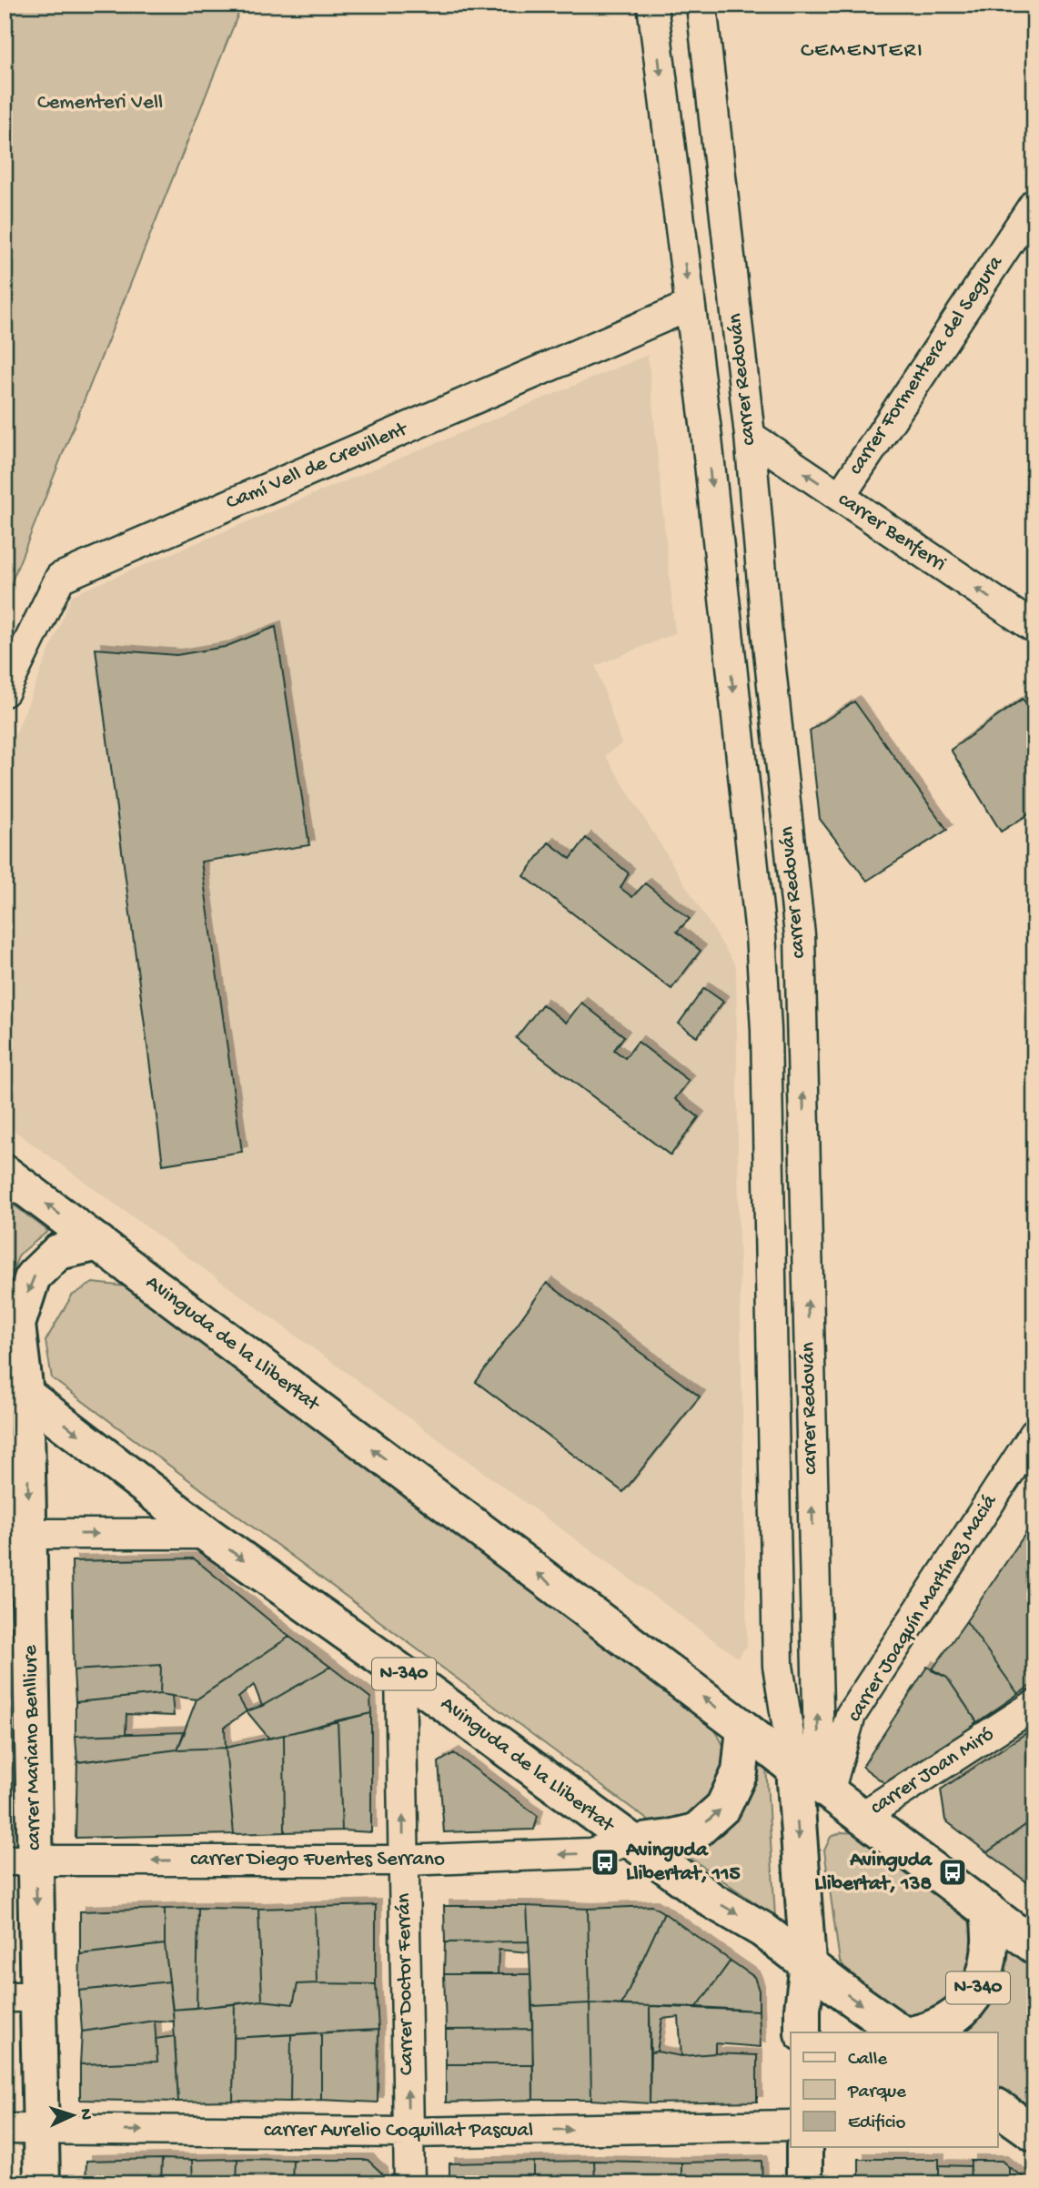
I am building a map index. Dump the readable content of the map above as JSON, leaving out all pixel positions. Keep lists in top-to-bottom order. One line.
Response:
{"streets":{"main road":["Avinguda de la Llibertat","N-340","carrer Mariano Benlliure"],"street":["carrer Formentera del Segura","carrer Redován","Camí Vell de Crevillent","carrer Benferri","carrer Joaquín Martínez Maciá","carrer Joan Miró","carrer Diego Fuentes Serrano","Carrer Doctor Ferrán","carrer Aurelio Coquillat Pascual"]},"crossings":[["carrer Formentera del Segura","carrer Benferri"],["carrer Redován","Camí Vell de Crevillent"],["carrer Redován","carrer Benferri"],["carrer Redován","Avinguda de la Llibertat"],["carrer Redován","carrer Joaquín Martínez Maciá"],["Avinguda de la Llibertat","carrer Joaquín Martínez Maciá"],["Avinguda de la Llibertat","N-340"],["Avinguda de la Llibertat","carrer Mariano Benlliure"],["Avinguda de la Llibertat","carrer Joan Miró"],["Avinguda de la Llibertat","carrer Diego Fuentes Serrano"],["Avinguda de la Llibertat","Carrer Doctor Ferrán"],["carrer Mariano Benlliure","carrer Diego Fuentes Serrano"],["carrer Mariano Benlliure","carrer Aurelio Coquillat Pascual"],["carrer Diego Fuentes Serrano","Carrer Doctor Ferrán"],["Carrer Doctor Ferrán","carrer Aurelio Coquillat Pascual"]],"one_way":["carrer Benferri","carrer Mariano Benlliure","carrer Diego Fuentes Serrano","Carrer Doctor Ferrán","carrer Aurelio Coquillat Pascual"],"districts":["CEMENTERI"],"parks":["Cementeri Vell"],"places":{"bus stop":["Avinguda Llibertat, 115","Avinguda Llibertat, 138"]},"legend":["Calle","Parque","Edificio"],"north":"right"}
